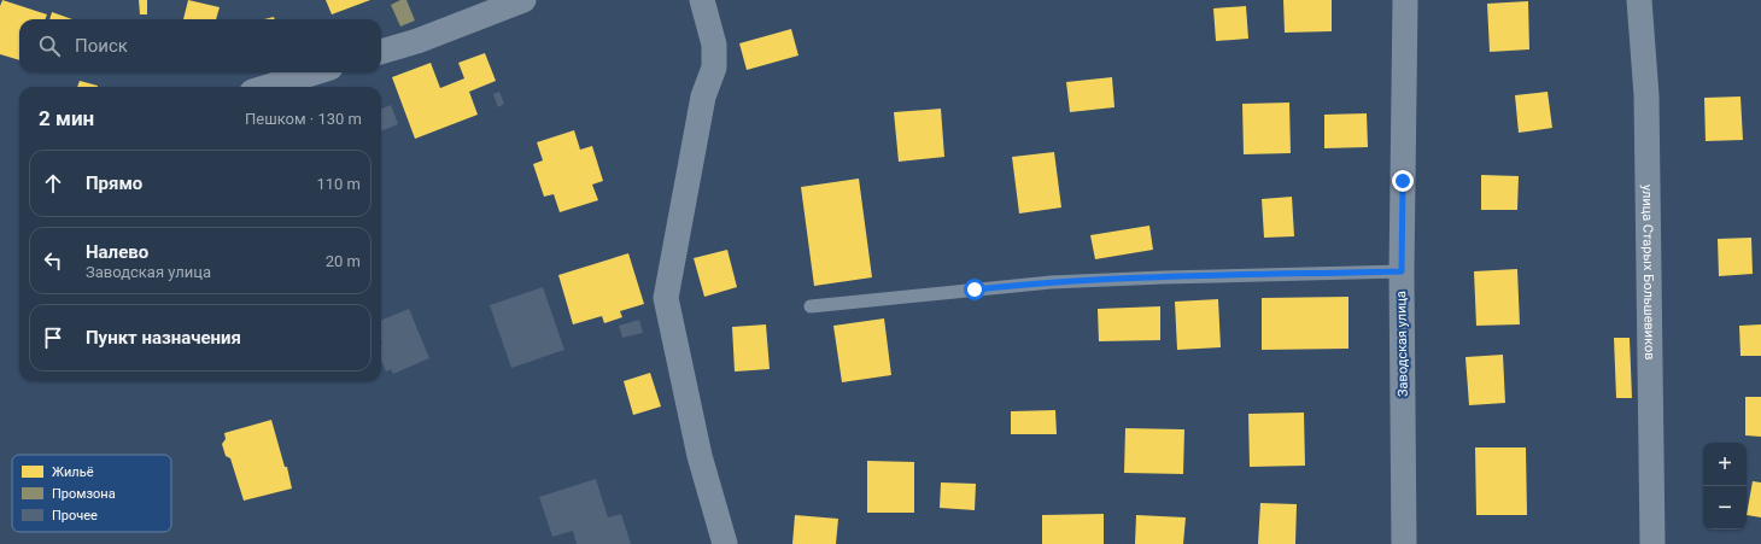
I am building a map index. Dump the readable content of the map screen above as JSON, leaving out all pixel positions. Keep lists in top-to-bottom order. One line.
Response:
{"streets":{"street":["улица Старых Большевиков","Заводская улица"]},"legend":["Жильё","Промзона","Прочее"],"page":{"search":"Поиск","heading":["2 мин","Пешком · 130 m"],"list":[["Прямо","110 m"],["Налево","Заводская улица","20 m"],"Пункт назначения"],"map_buttons":["+","−"]}}
